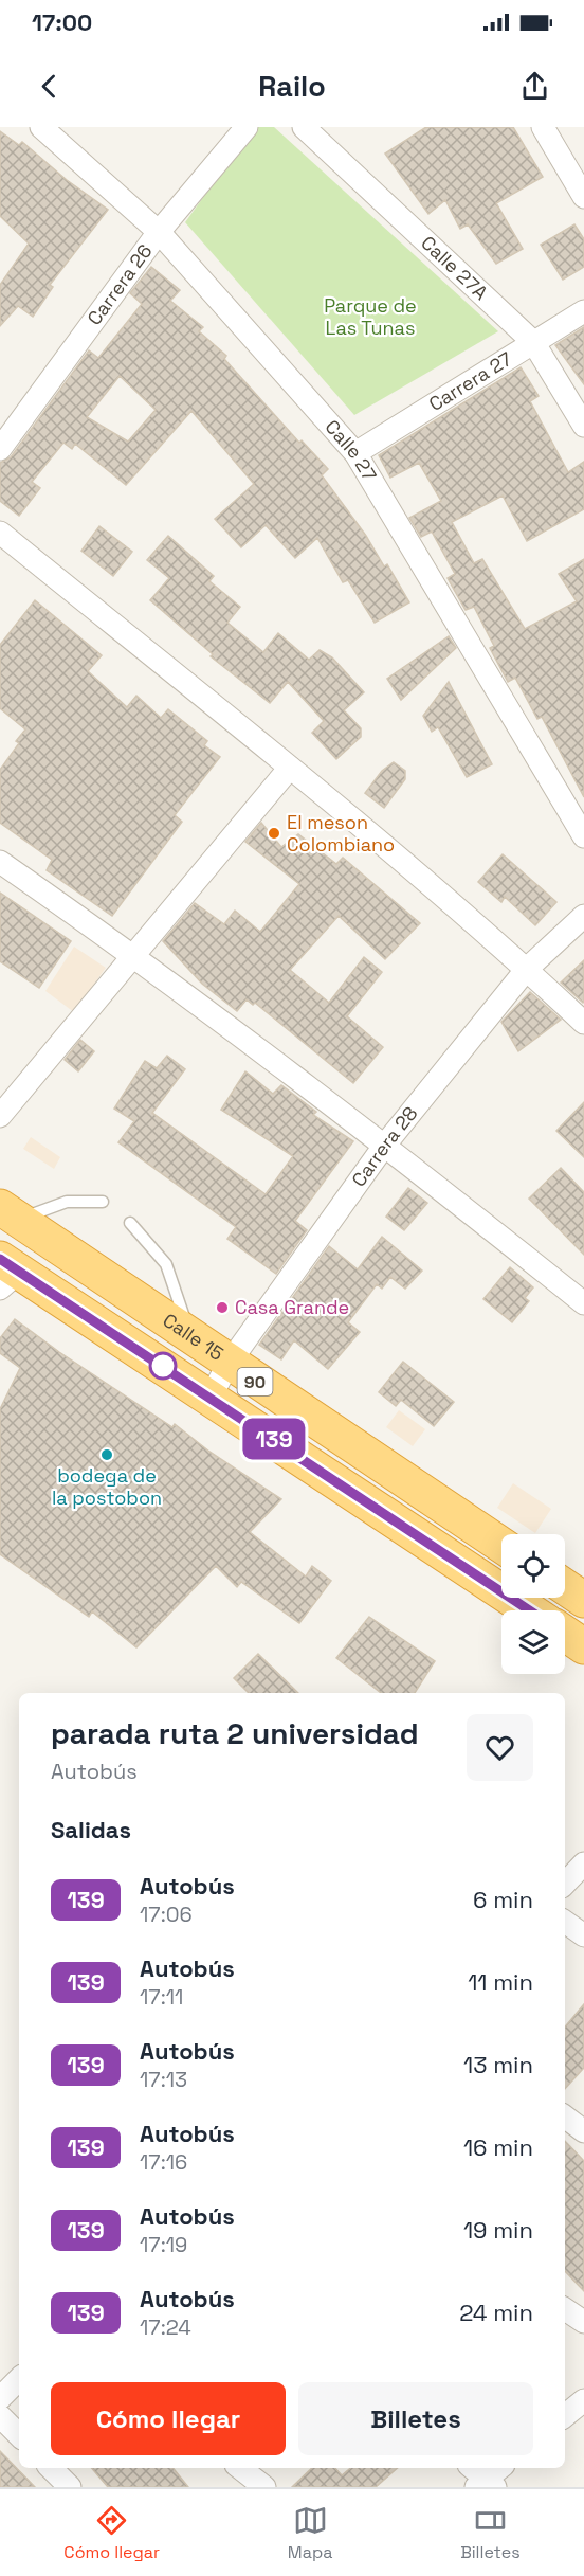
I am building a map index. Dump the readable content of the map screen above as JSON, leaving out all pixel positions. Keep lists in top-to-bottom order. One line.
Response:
{"streets":{"highway":["Calle 15","90"],"street":["Calle 27A","Carrera 26","Carrera 27","Calle 27","Carrera 28"]},"crossings":[["Calle 27A","Carrera 27"],["Carrera 26","Calle 27"],["Carrera 27","Calle 27"],["Carrera 28","Calle 15"]],"parks":["Parque de Las Tunas"],"places":["El meson Colombiano","Casa Grande","bodega de la postobon"],"lines":["bus line 139"],"page":{"status":"17:00","header":"Railo","on_map":"139","heading":[["parada ruta 2 universidad","Autobús"],"Salidas"],"list":[{"mark":"139","name":"Autobús","note":"17:06","value":"6 min"},{"mark":"139","name":"Autobús","note":"17:11","value":"11 min"},{"mark":"139","name":"Autobús","note":"17:13","value":"13 min"},{"mark":"139","name":"Autobús","note":"17:16","value":"16 min"},{"mark":"139","name":"Autobús","note":"17:19","value":"19 min"},{"mark":"139","name":"Autobús","note":"17:24","value":"24 min"}],"buttons":["Cómo llegar","Billetes"],"tabs":["Cómo llegar","Mapa","Billetes"]}}
